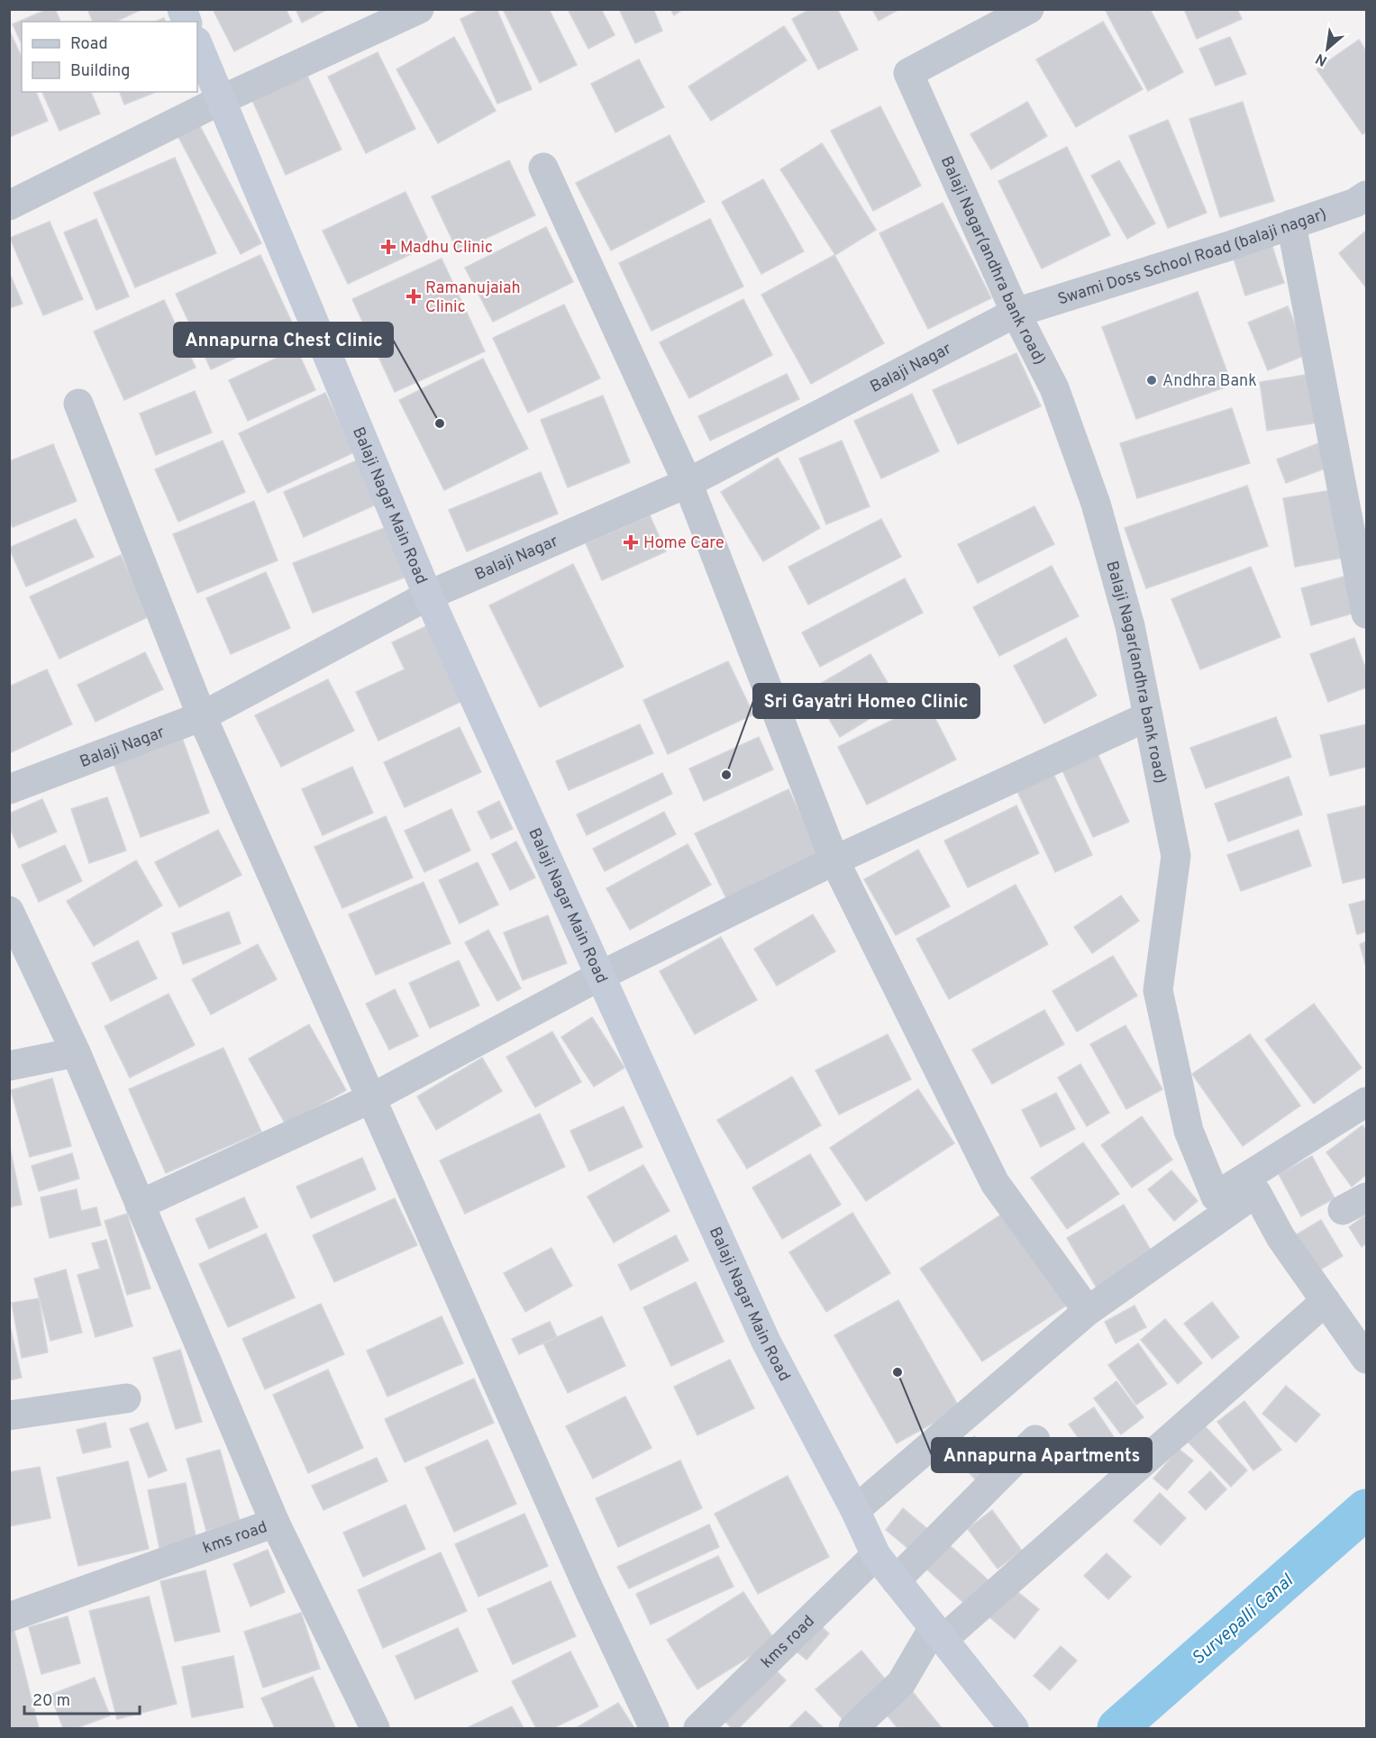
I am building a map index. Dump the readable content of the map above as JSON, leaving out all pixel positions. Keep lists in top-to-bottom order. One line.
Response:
{"streets":{"street":["Swami Doss School Road (balaji nagar)","Balaji Nagar(andhra bank road)","Balaji Nagar","Balaji Nagar Main Road","kms road"]},"crossings":[["Swami Doss School Road (balaji nagar)","Balaji Nagar(andhra bank road)"],["Swami Doss School Road (balaji nagar)","Balaji Nagar"],["Balaji Nagar(andhra bank road)","Balaji Nagar"],["Balaji Nagar","Balaji Nagar Main Road"],["Balaji Nagar Main Road","kms road"]],"water":["Survepalli Canal"],"places":{"health":["Madhu Clinic","Ramanujaiah Clinic","Home Care"],"other":["Andhra Bank","Annapurna Chest Clinic","Sri Gayatri Homeo Clinic","Annapurna Apartments"]},"legend":["Road","Building"],"scale_bar":"20 m","north":"bottom left"}
